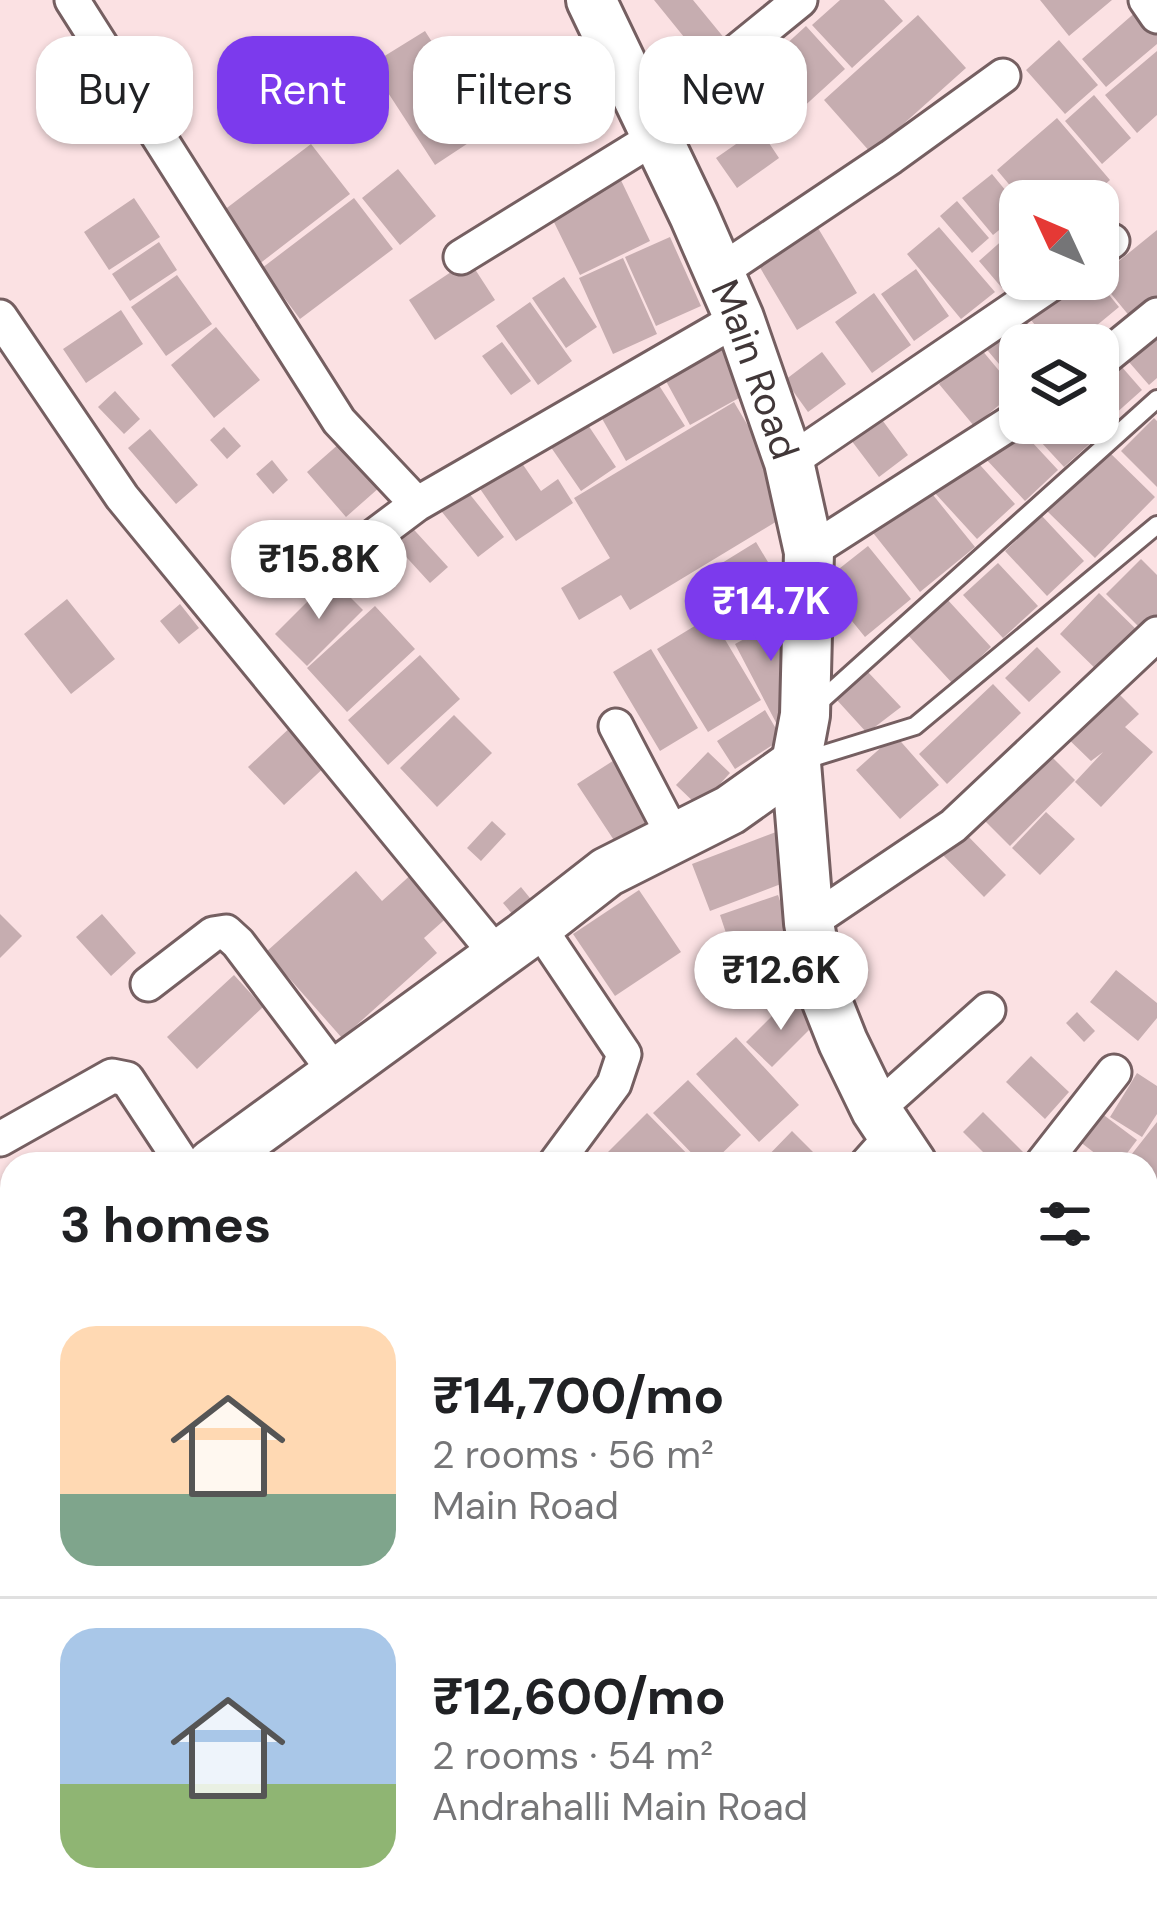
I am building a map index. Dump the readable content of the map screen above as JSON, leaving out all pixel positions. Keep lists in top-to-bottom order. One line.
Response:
{"streets":{"main road":["Main Road"]},"north":"top left","page":{"chip":["Buy","Rent","Filters","New"],"price":["₹15.8K","₹14.7K","₹12.6K"],"heading":"3 homes","list":[{"name":"₹14,700/mo","note":"2 rooms · 56 m² · Main Road"},{"name":"₹12,600/mo","note":"2 rooms · 54 m² · Andrahalli Main Road"}]}}
